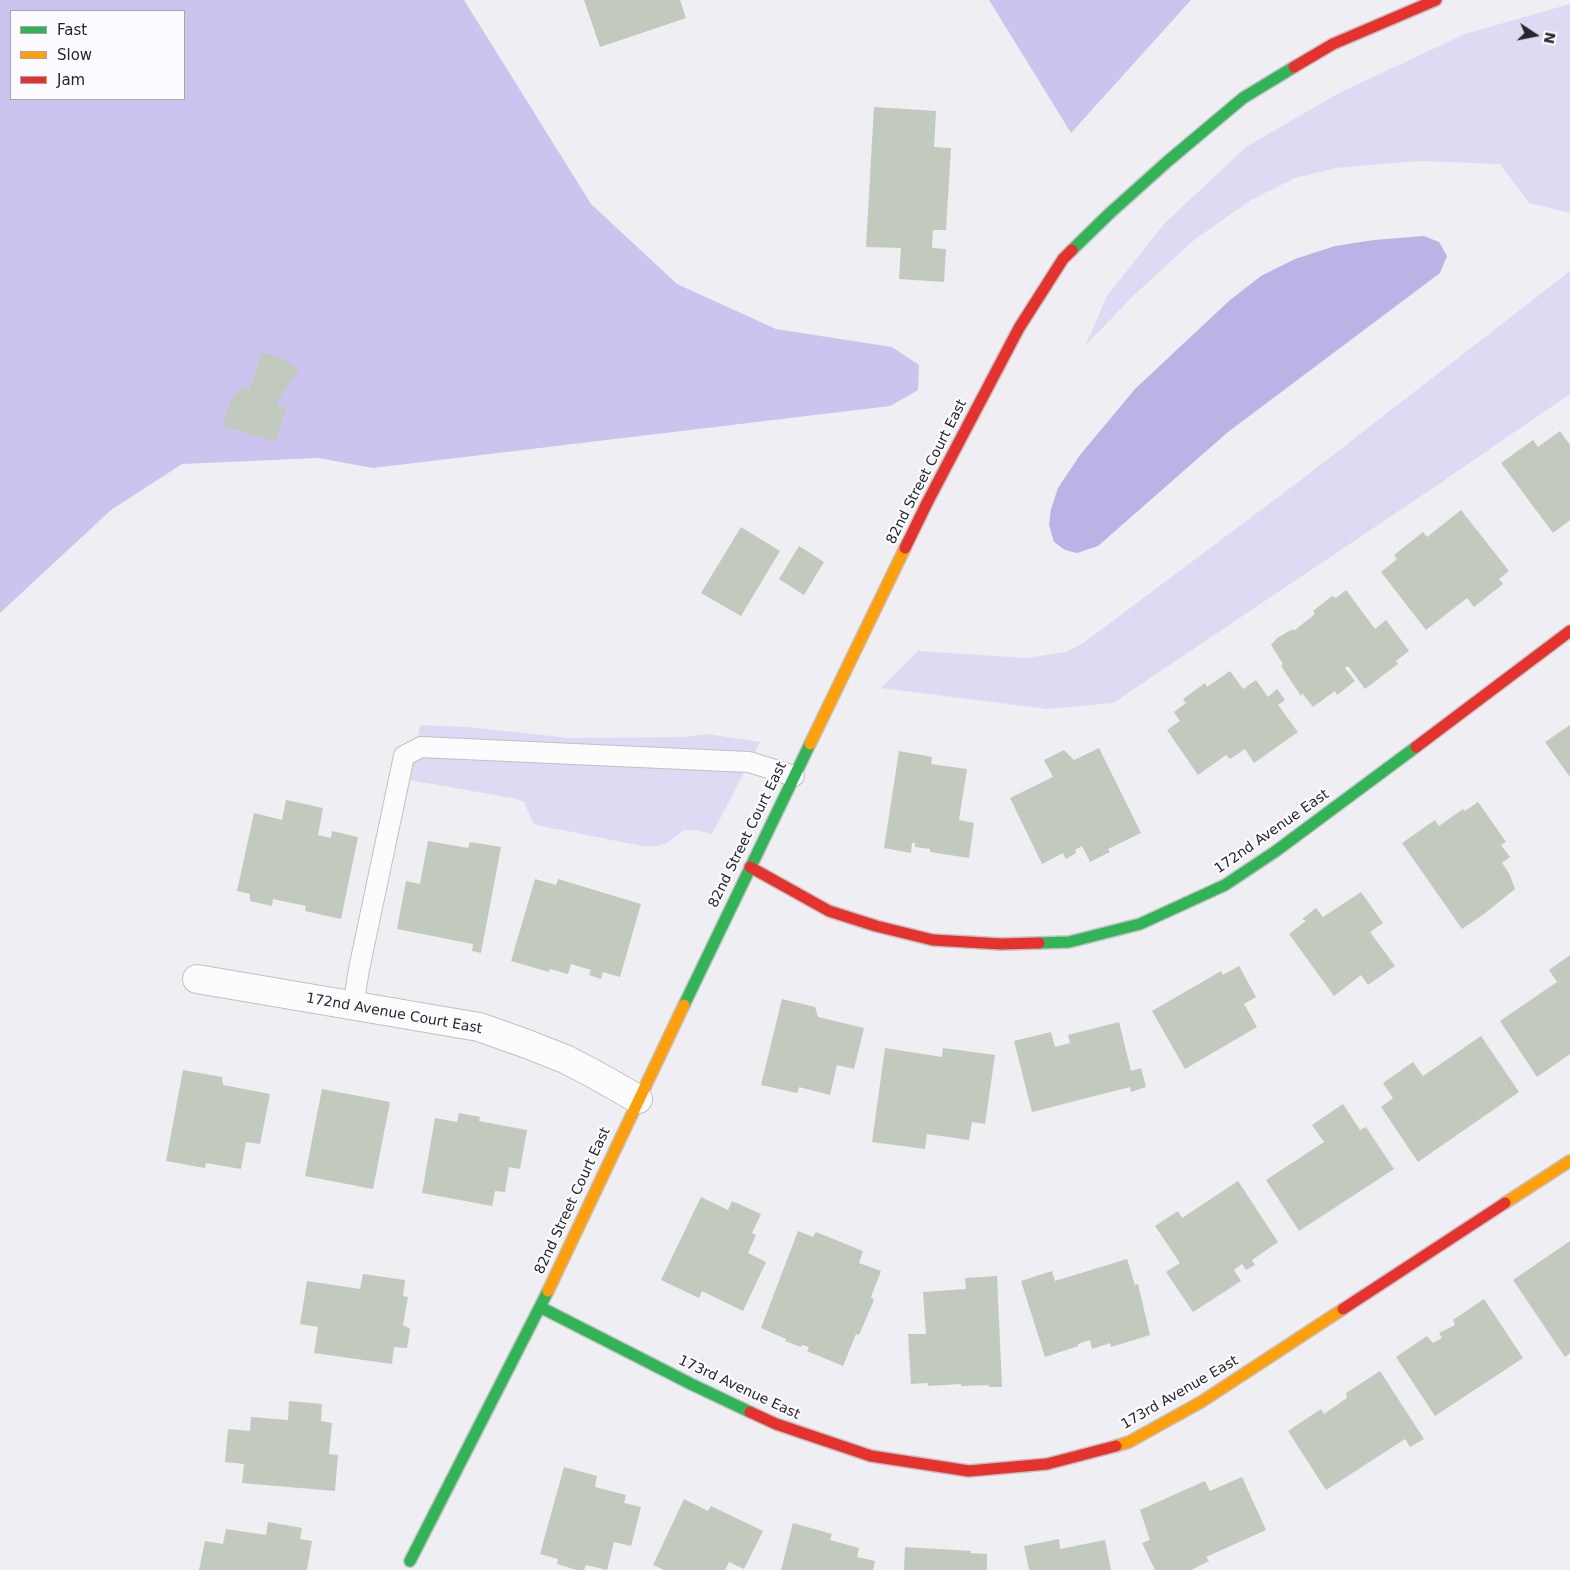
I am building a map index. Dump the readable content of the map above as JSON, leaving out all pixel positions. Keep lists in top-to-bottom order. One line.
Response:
{"streets":{"street":["82nd Street Court East","172nd Avenue East","172nd Avenue Court East","173rd Avenue East"]},"crossings":[["82nd Street Court East","172nd Avenue East"],["82nd Street Court East","172nd Avenue Court East"],["82nd Street Court East","173rd Avenue East"]],"legend":["Fast","Slow","Jam"],"north":"right"}
